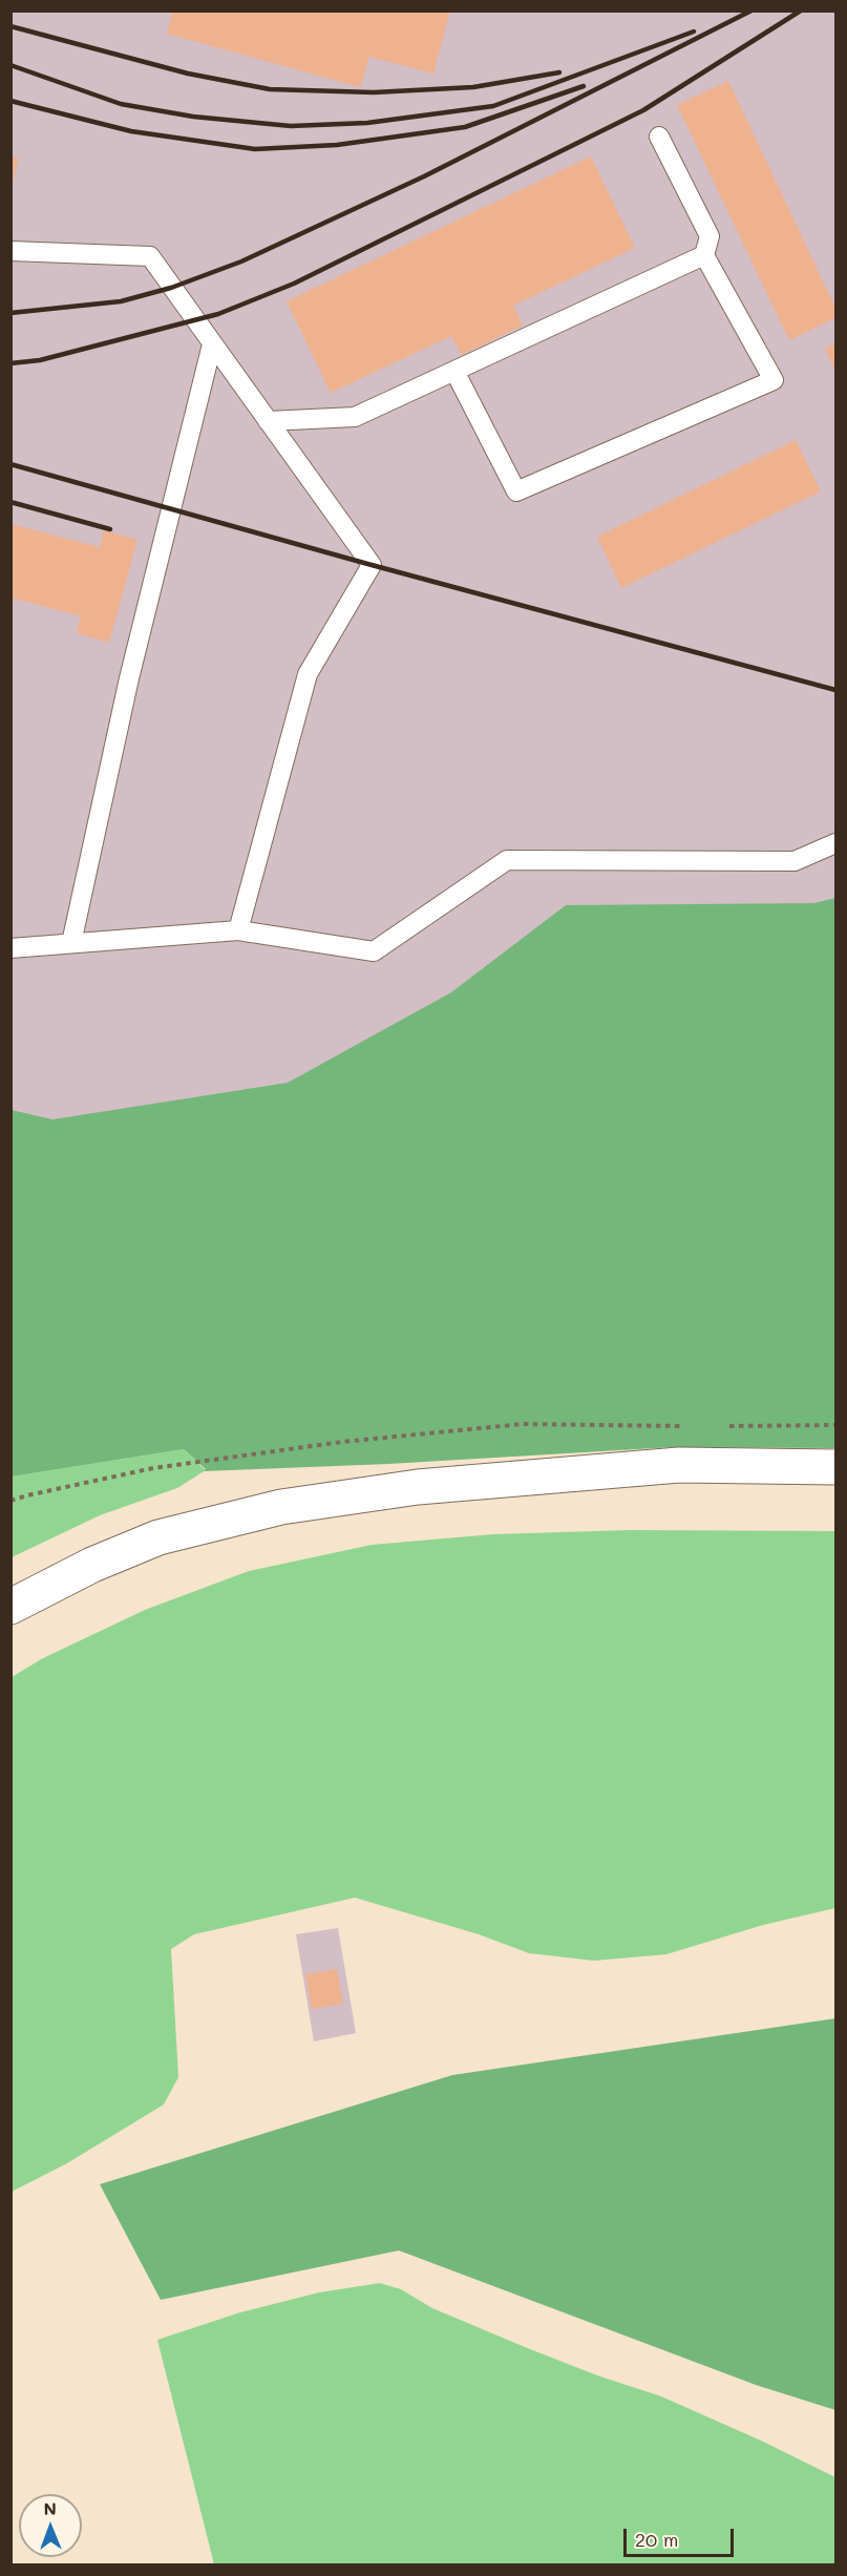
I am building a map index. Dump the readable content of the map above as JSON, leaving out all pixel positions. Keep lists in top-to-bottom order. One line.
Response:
{"scale_bar":"20 m","north":"top"}
